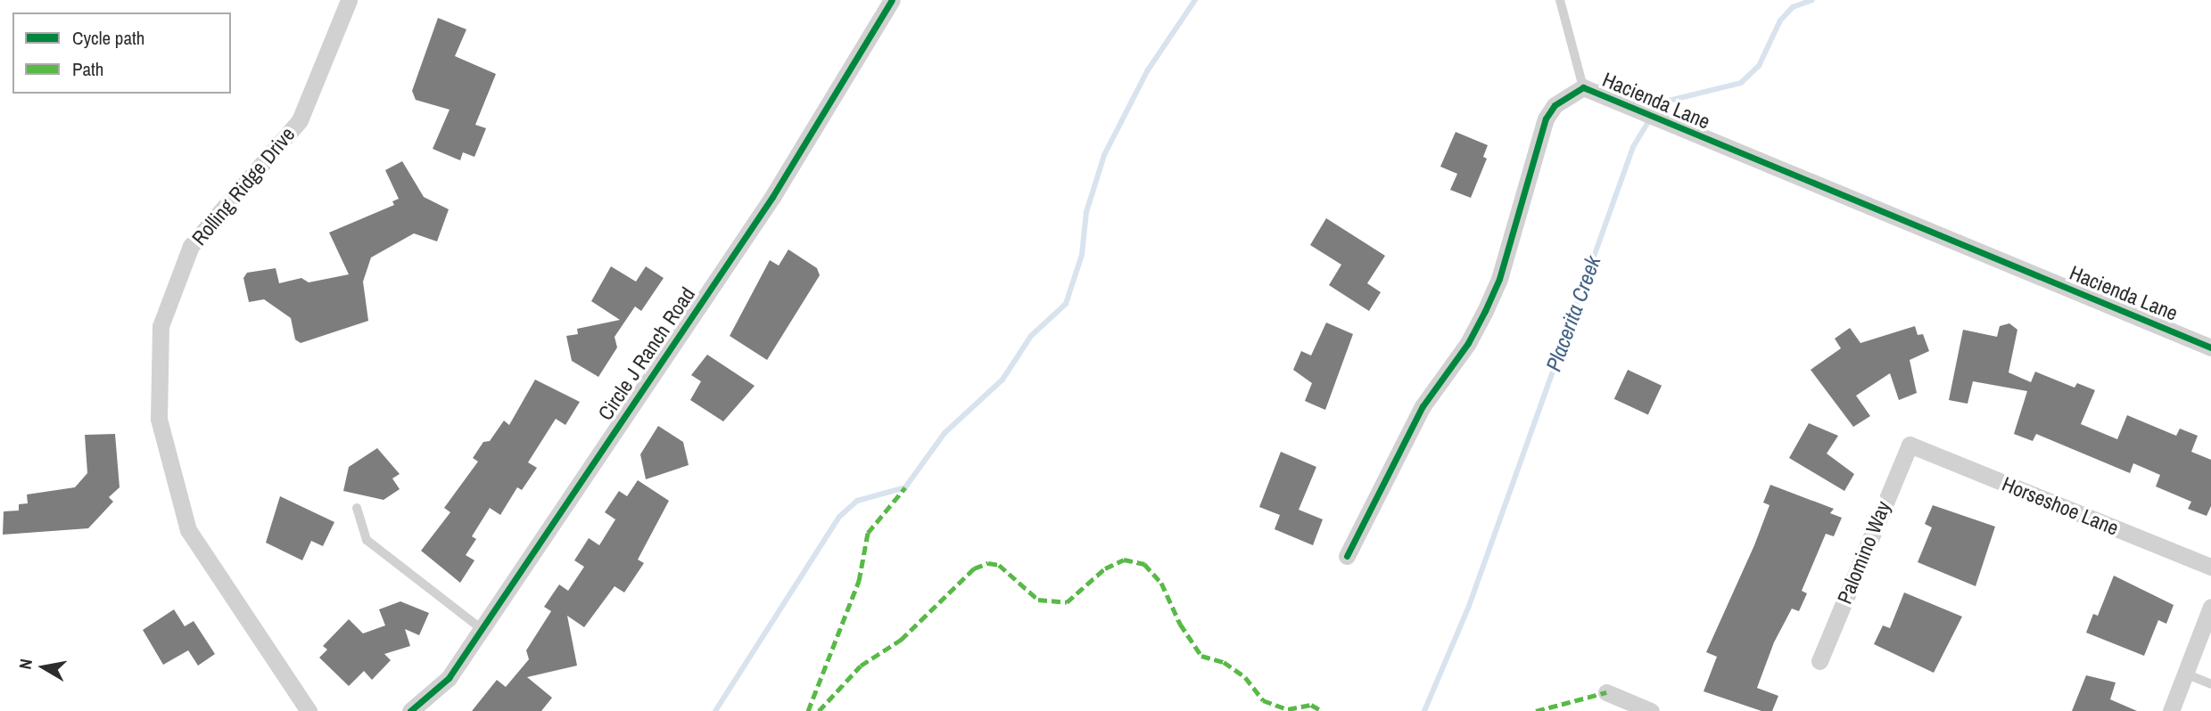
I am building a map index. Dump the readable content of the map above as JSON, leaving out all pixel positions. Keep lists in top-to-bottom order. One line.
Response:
{"streets":{"street":["Hacienda Lane","Rolling Ridge Drive","Circle J Ranch Road","Horseshoe Lane","Palomino Way"]},"crossings":[["Horseshoe Lane","Palomino Way"]],"water":["Placerita Creek"],"legend":["Cycle path","Path"],"north":"left"}
